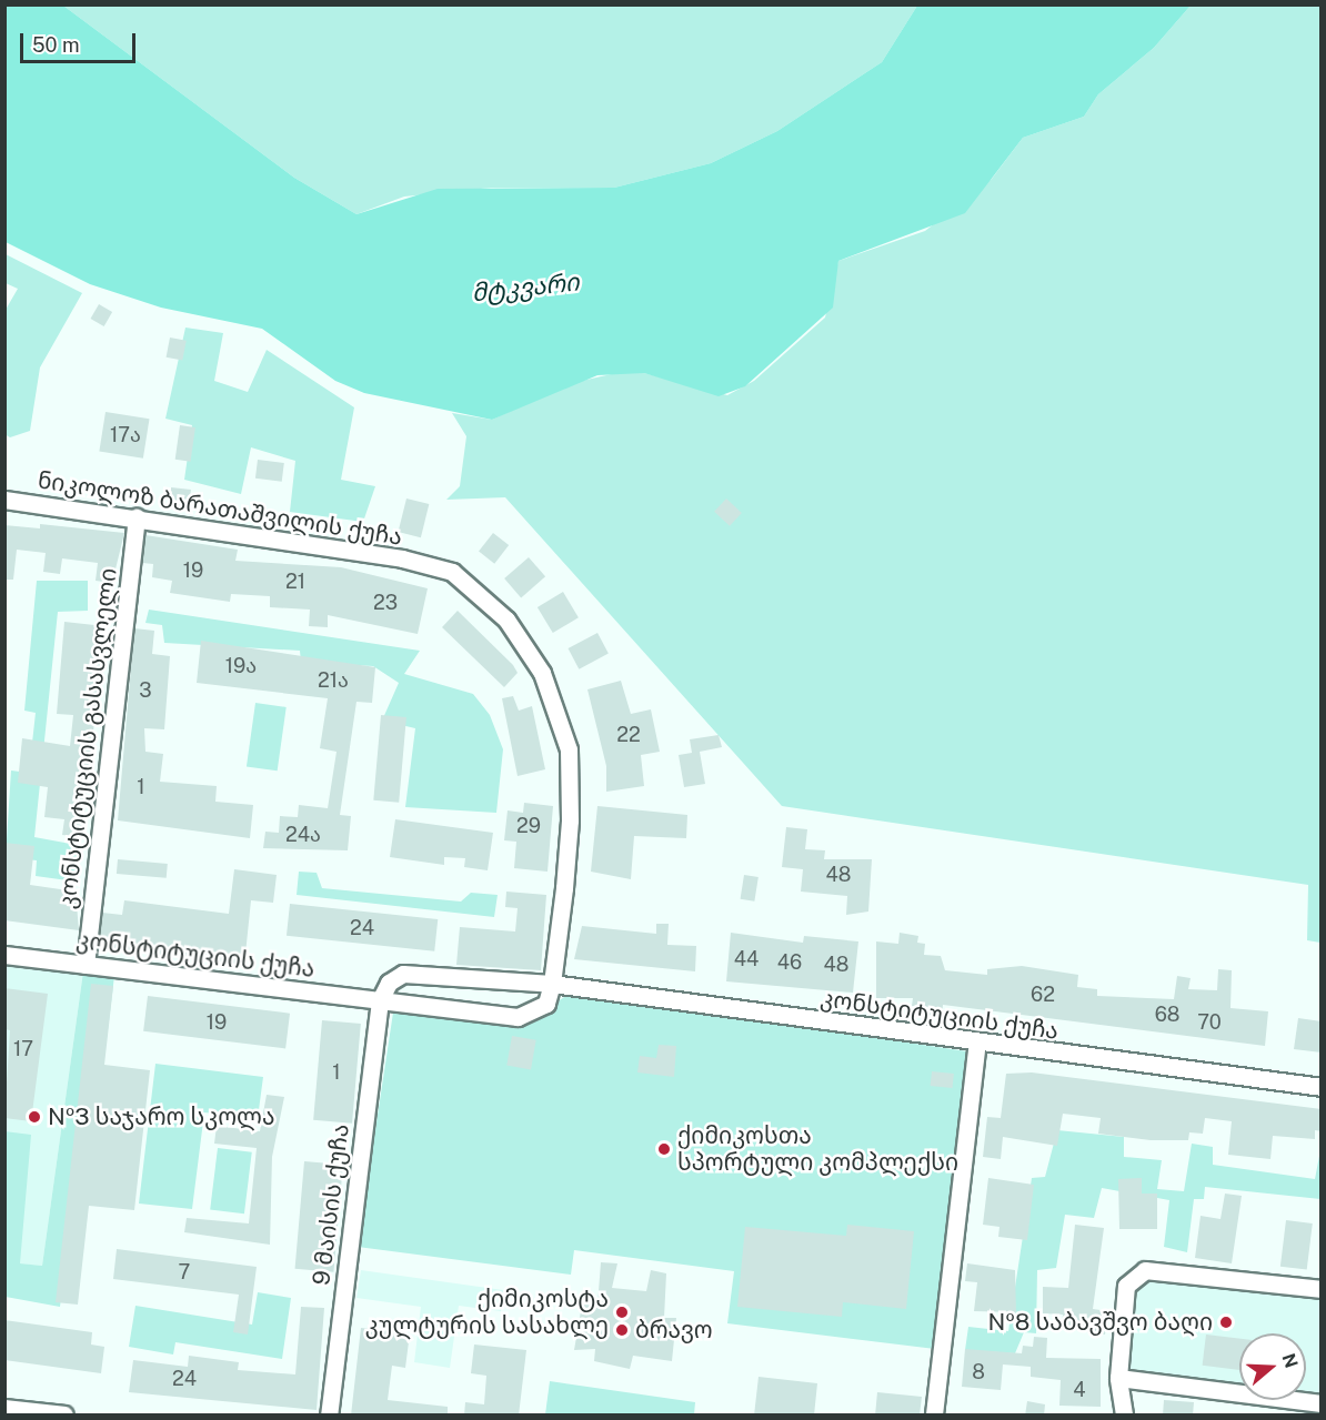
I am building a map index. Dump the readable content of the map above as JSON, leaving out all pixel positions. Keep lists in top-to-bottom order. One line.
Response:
{"streets":{"street":["ნიკოლოზ ბარათაშვილის ქუჩა","კონსტიტუციის გასასვლელი","კონსტიტუციის ქუჩა","9 მაისის ქუჩა"]},"crossings":[["ნიკოლოზ ბარათაშვილის ქუჩა","კონსტიტუციის გასასვლელი"],["ნიკოლოზ ბარათაშვილის ქუჩა","კონსტიტუციის ქუჩა"],["კონსტიტუციის გასასვლელი","კონსტიტუციის ქუჩა"],["კონსტიტუციის ქუჩა","9 მაისის ქუჩა"]],"water":["მტკვარი"],"places":["№3 საჯარო სკოლა","ქიმიკოსთა სპორტული კომპლექსი","ქიმიკოსტა კულტურის სასახლე","№8 საბავშვო ბაღი","ბრავო"],"house_numbers":["17ა","19","21","23","19ა","21ა","3","22","1","29","24ა","48","24","44","46","48","62","68","19","70","17","1","7","8","24","4"],"scale_bar":"50 m","north":"right"}
